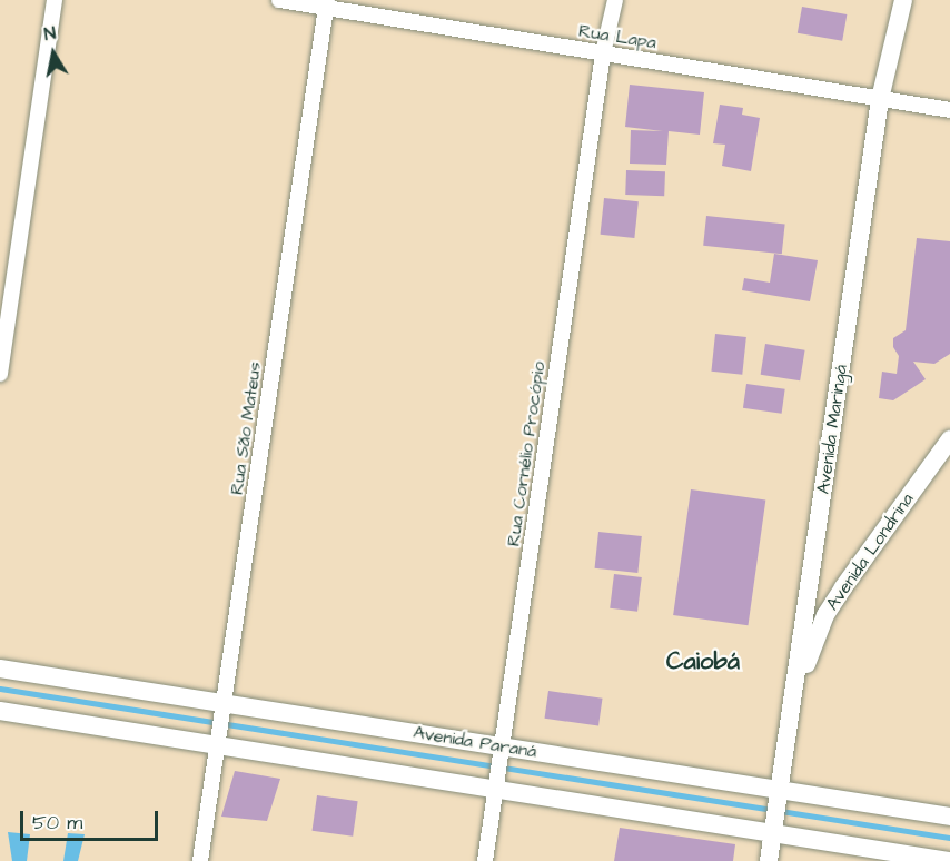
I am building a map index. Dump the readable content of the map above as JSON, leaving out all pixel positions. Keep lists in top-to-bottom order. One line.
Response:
{"streets":{"street":["Rua Lapa","Rua São Mateus","Avenida Maringá","Rua Cornélio Procópio","Avenida Londrina","Avenida Paraná"]},"crossings":[["Rua Lapa","Rua São Mateus"],["Rua Lapa","Avenida Maringá"],["Rua Lapa","Rua Cornélio Procópio"],["Rua São Mateus","Avenida Paraná"],["Avenida Maringá","Avenida Londrina"],["Avenida Maringá","Avenida Paraná"],["Rua Cornélio Procópio","Avenida Paraná"]],"districts":["Caiobá"],"scale_bar":"50 m","north":"top"}
